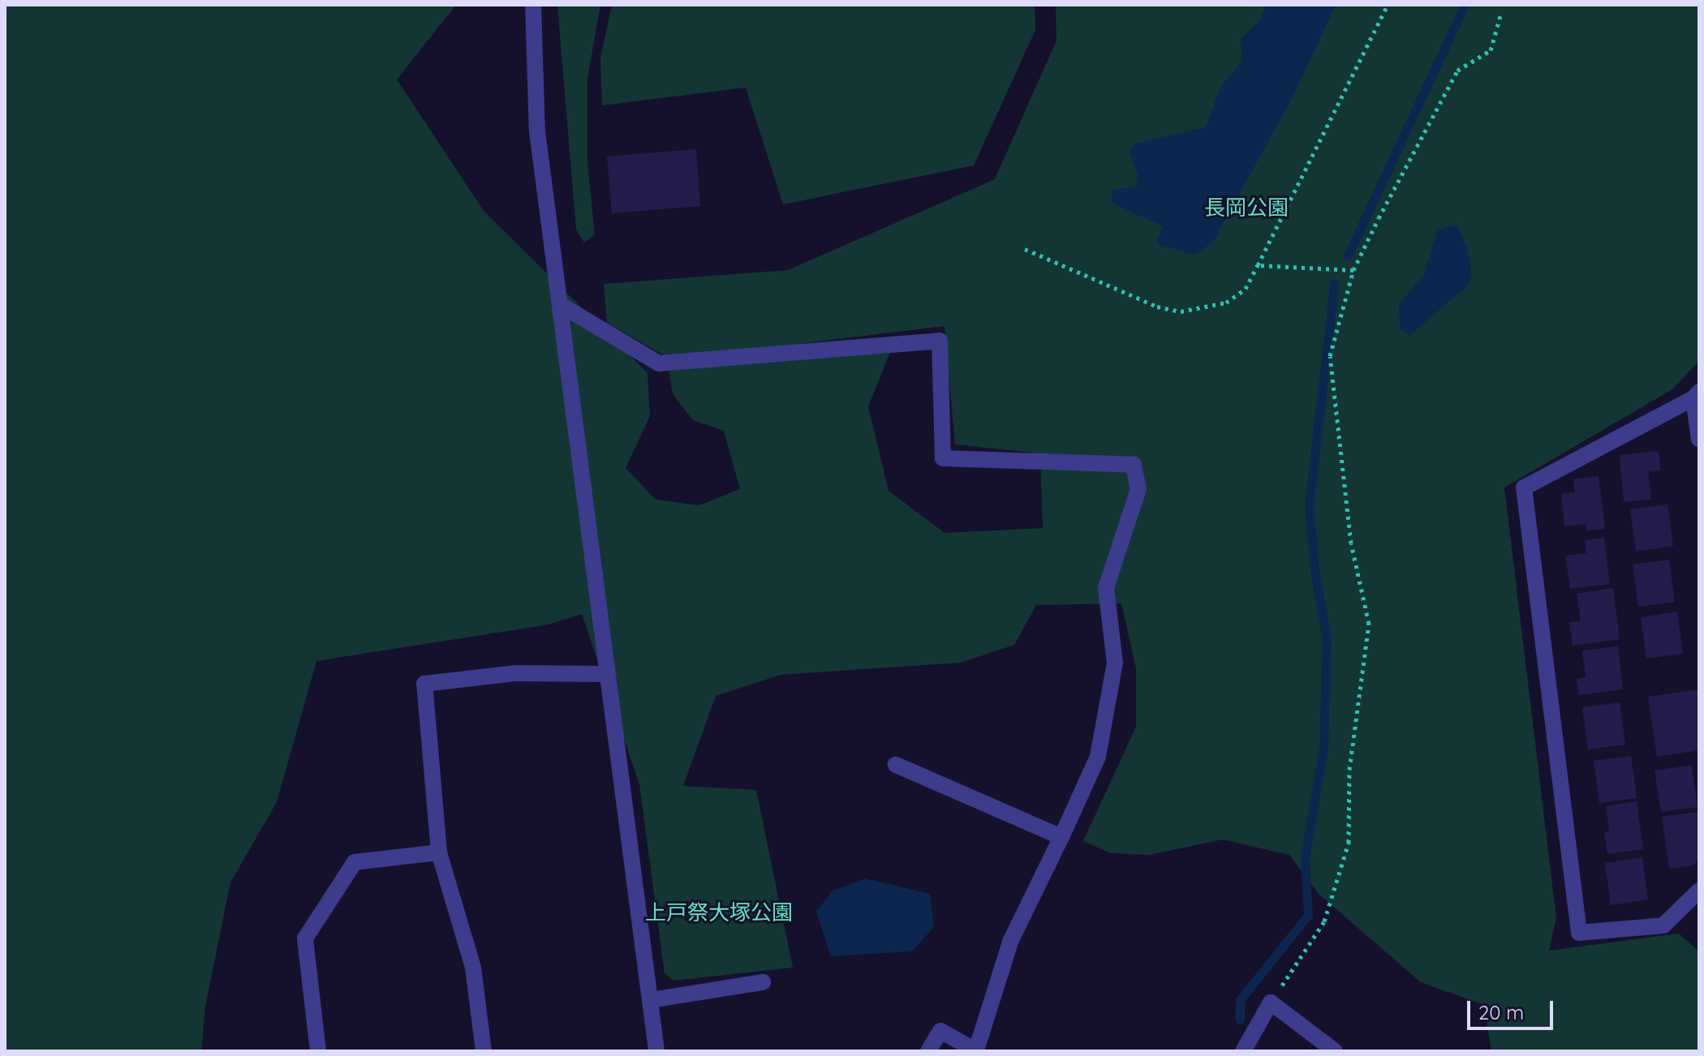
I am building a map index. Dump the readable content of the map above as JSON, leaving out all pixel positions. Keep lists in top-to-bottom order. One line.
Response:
{"parks":["長岡公園","上戸祭大塚公園"],"scale_bar":"20 m"}
